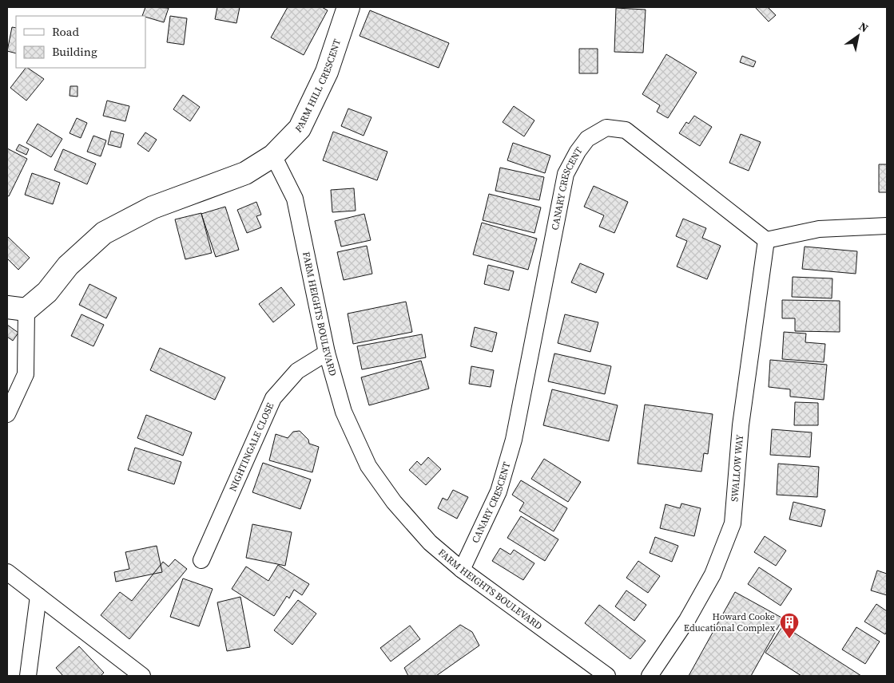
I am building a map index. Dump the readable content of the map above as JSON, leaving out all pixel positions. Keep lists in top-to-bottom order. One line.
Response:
{"streets":{"street":["FARM HILL CRESCENT","CANARY CRESCENT","FARM HEIGHTS BOULEVARD","NIGHTINGALE CLOSE","SWALLOW WAY"]},"crossings":[["FARM HILL CRESCENT","FARM HEIGHTS BOULEVARD"],["CANARY CRESCENT","FARM HEIGHTS BOULEVARD"],["CANARY CRESCENT","SWALLOW WAY"],["FARM HEIGHTS BOULEVARD","NIGHTINGALE CLOSE"]],"places":{"building":["Howard Cooke Educational Complex"]},"legend":["Road","Building"],"north":"top right"}
